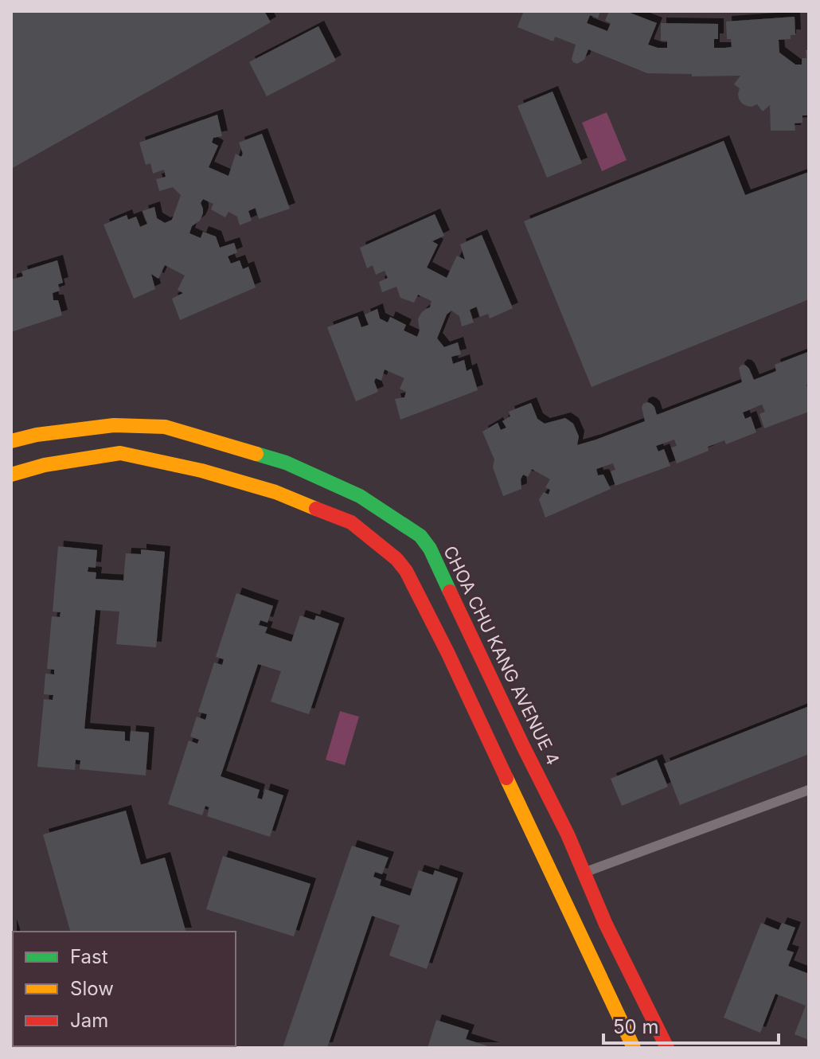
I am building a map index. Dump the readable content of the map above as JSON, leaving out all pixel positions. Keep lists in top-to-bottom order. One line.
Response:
{"streets":{"street":["CHOA CHU KANG AVENUE 4"]},"legend":["Fast","Slow","Jam"],"scale_bar":"50 m"}
